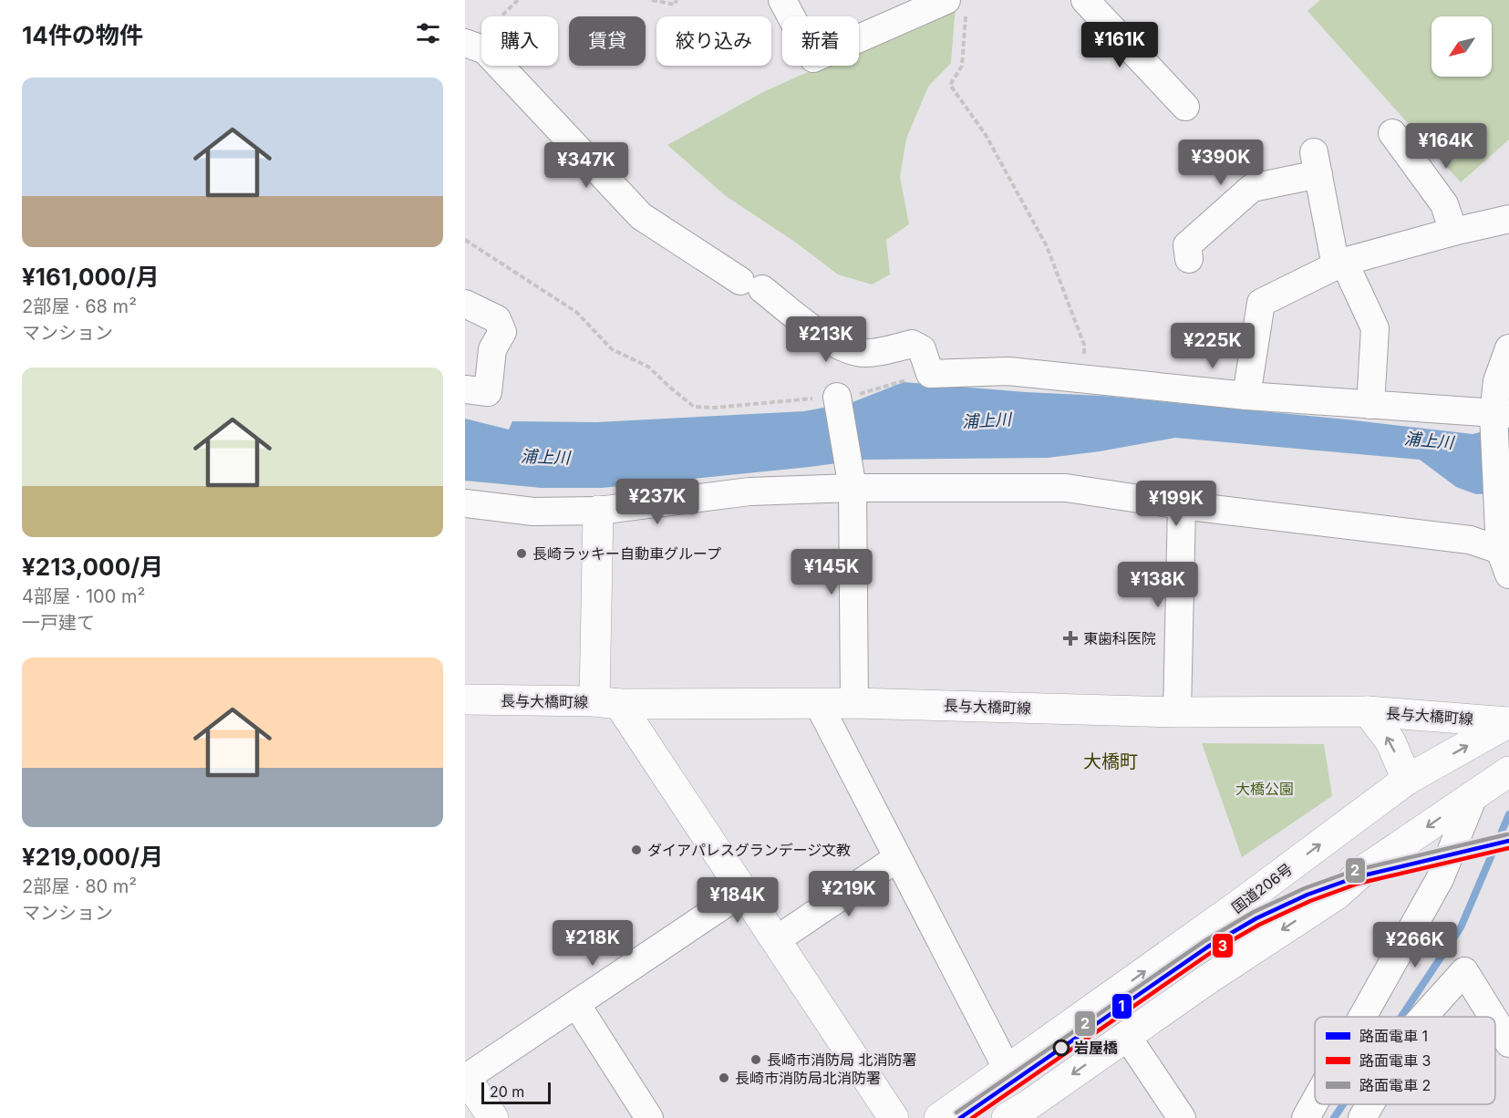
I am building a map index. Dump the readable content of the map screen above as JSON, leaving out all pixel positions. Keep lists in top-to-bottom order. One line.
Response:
{"streets":{"main road":["長与大橋町線","国道206号"]},"crossings":[["長与大橋町線","国道206号"]],"districts":["大橋町"],"water":["浦上川"],"parks":["大橋公園"],"places":{"other":["長崎ラッキー自動車グループ","ダイアパレスグランデージ文教","岩屋橋","長崎市消防局 北消防署","長崎市消防局北消防署"],"health":["東歯科医院"]},"lines":["tram line 2","tram line 1","tram line 3"],"legend":["路面電車 1","路面電車 3","路面電車 2"],"scale_bar":"20 m","north":"bottom left","page":{"heading":"14件の物件","chip":["購入","賃貸","絞り込み","新着"],"price":["¥161K","¥164K","¥390K","¥347K","¥213K","¥225K","¥237K","¥199K","¥145K","¥138K","¥219K","¥184K","¥218K","¥266K"],"list":[{"name":"¥161,000/月","note":"2部屋 · 68 m² · マンション"},{"name":"¥213,000/月","note":"4部屋 · 100 m² · 一戸建て"},{"name":"¥219,000/月","note":"2部屋 · 80 m² · マンション"}],"scale":"20 m"}}
